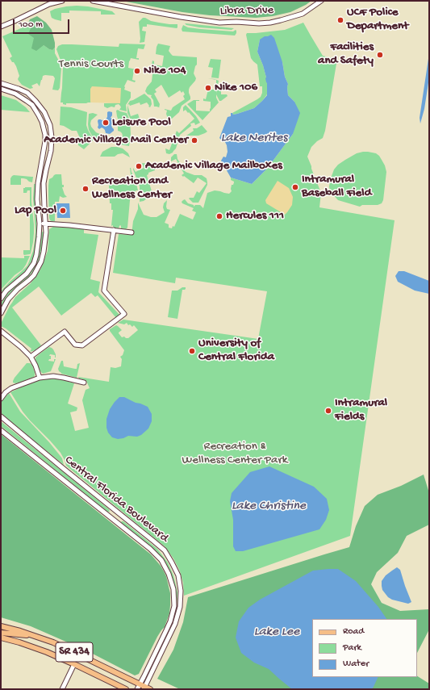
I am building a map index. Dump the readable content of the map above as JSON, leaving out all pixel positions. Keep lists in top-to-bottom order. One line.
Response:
{"streets":{"main road":["SR 434"],"street":["Libra Drive","Central Florida Boulevard"]},"crossings":[["Central Florida Boulevard","SR 434"]],"water":["Lake Nerites","Lake Christine","Lake Lee"],"parks":["Tennis Courts","Recreation & Wellness Center Park"],"places":["UCF Police Department","Facilities and Safety","Nike 104","Nike 106","Leisure Pool","Academic Village Mail Center","Academic Village Mailboxes","Intramural Baseball Field","Recreation and Wellness Center","Lap Pool","Hercules 111","University of Central Florida","Intramural Fields"],"legend":["Road","Park","Water"],"scale_bar":"100 m"}
